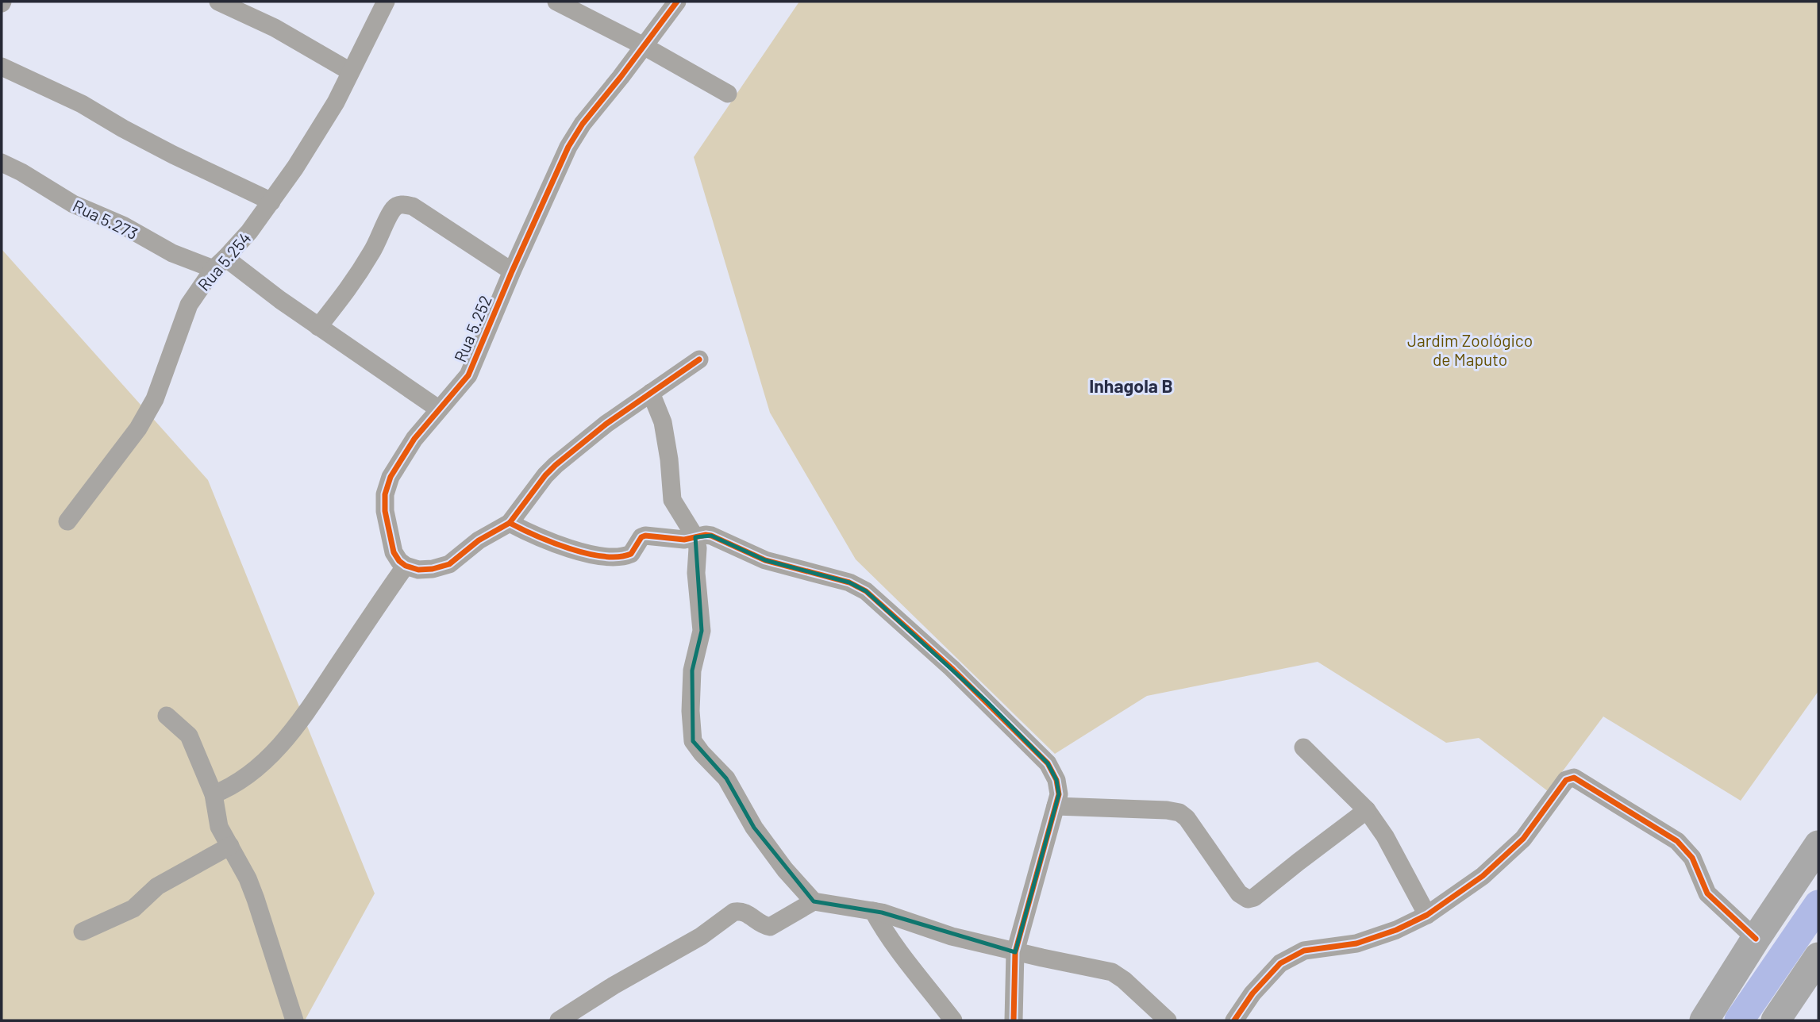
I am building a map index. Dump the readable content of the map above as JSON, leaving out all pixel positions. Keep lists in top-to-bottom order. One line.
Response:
{"streets":{"street":["Rua 5.273","Rua 5.254","Rua 5.252"]},"crossings":[["Rua 5.273","Rua 5.254"],["Rua 5.273","Rua 5.252"]],"districts":["Inhagola B"],"parks":["Jardim Zoológico de Maputo"]}
